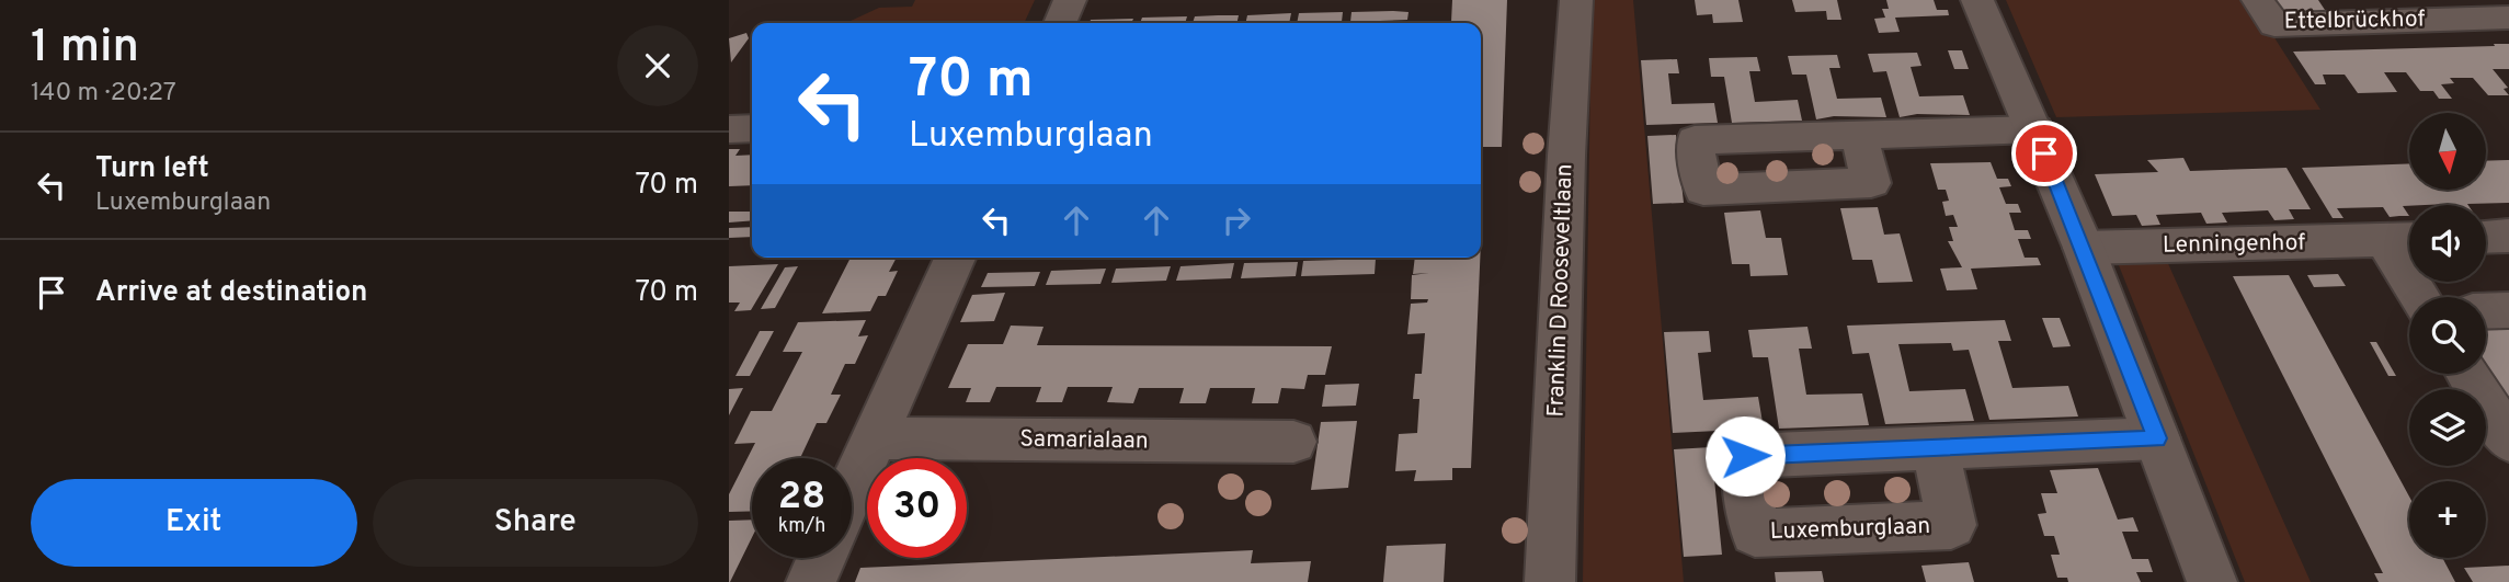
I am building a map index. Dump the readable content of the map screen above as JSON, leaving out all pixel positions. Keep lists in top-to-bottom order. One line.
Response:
{"streets":{"street":["Ettelbrückhof","Lenningenhof","Franklin D Rooseveltlaan","Samarialaan"]},"north":"bottom","page":{"heading":["1 min","140 m · 20:27"],"turn":["70 m","Luxemburglaan"],"map_buttons":"+","list":[{"name":"Turn left","note":"Luxemburglaan","value":"70 m"},{"name":"Arrive at destination","value":"70 m"}],"speed":"28 km/h","limit":"30","buttons":["Exit","Share"]}}
